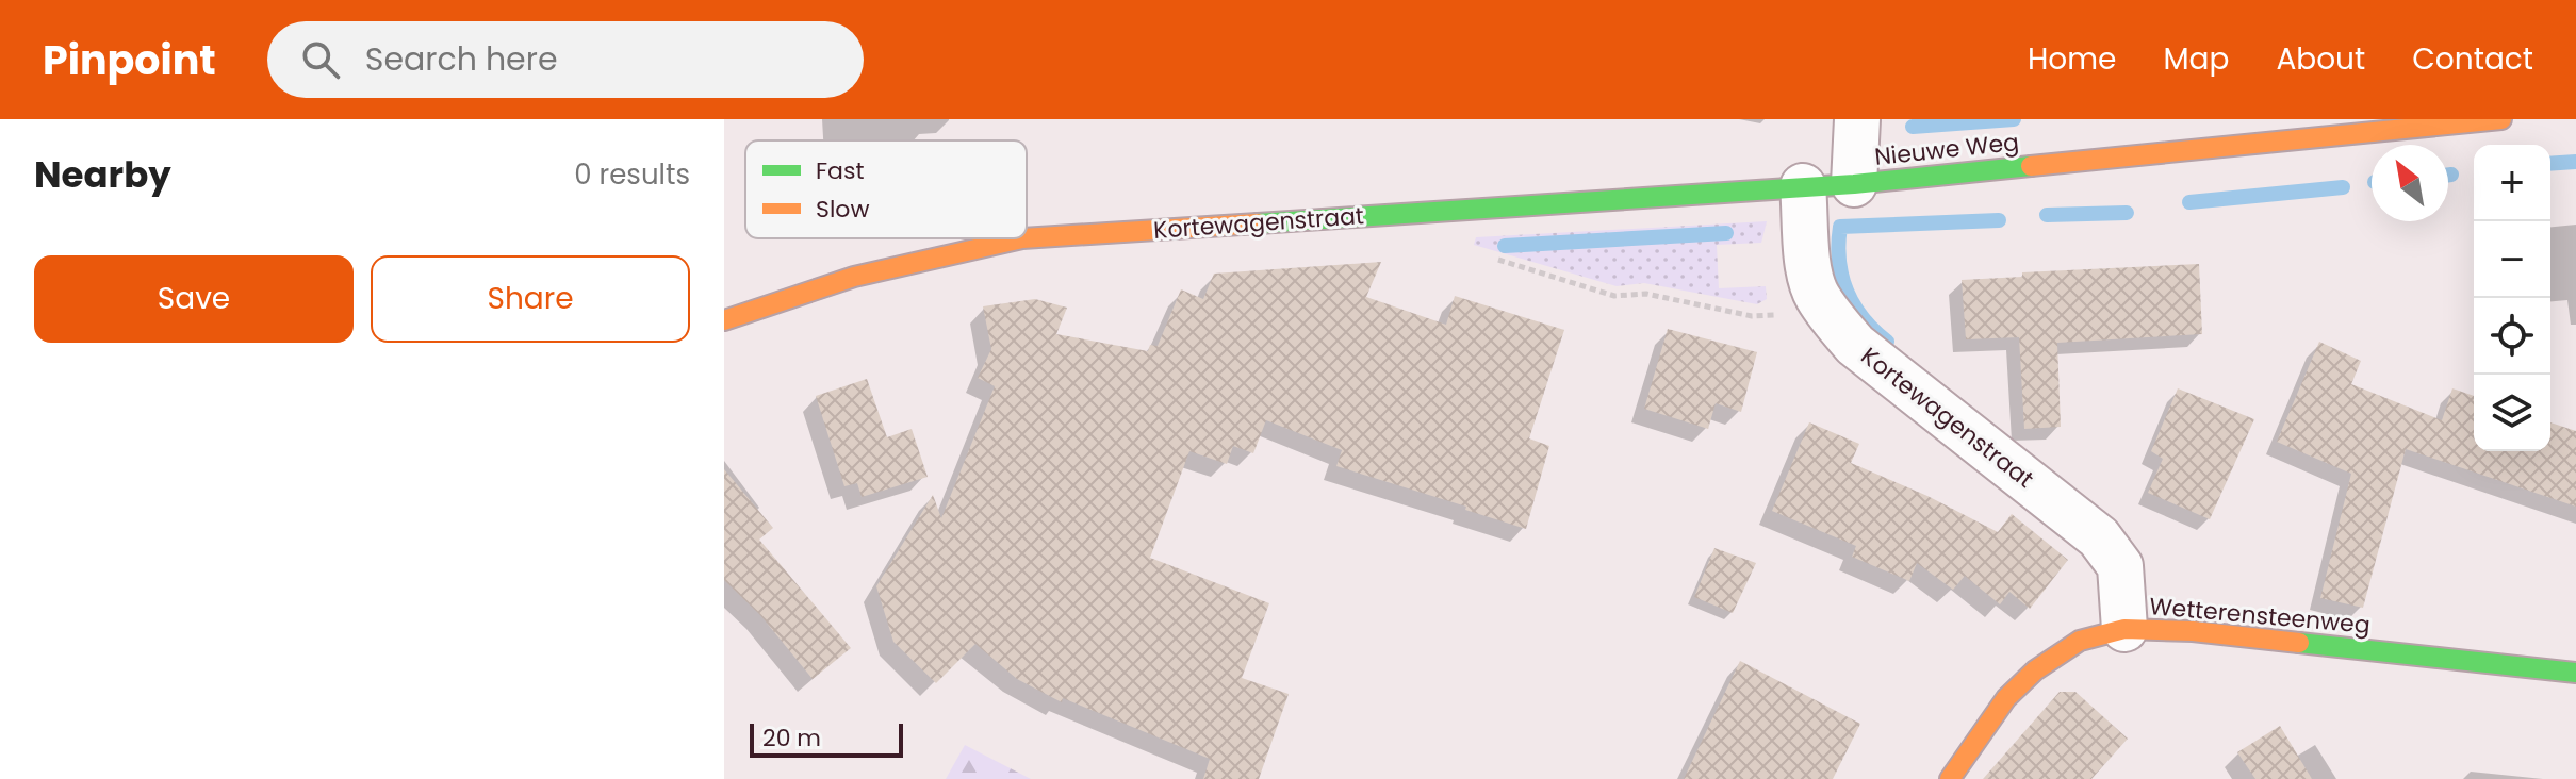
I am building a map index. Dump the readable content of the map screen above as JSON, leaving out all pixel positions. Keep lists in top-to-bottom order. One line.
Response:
{"streets":{"street":["Nieuwe Weg","Kortewagenstraat","Wetterensteenweg"]},"crossings":[["Nieuwe Weg","Kortewagenstraat"],["Kortewagenstraat","Wetterensteenweg"]],"legend":["Fast","Slow"],"scale_bar":"20 m","north":"top left","page":{"header":"Pinpoint","search":"Search here","nav":["Home","Map","About","Contact"],"heading":["Nearby","0 results"],"map_buttons":["+","−"],"buttons":["Save","Share"],"scale":"20 m"}}
